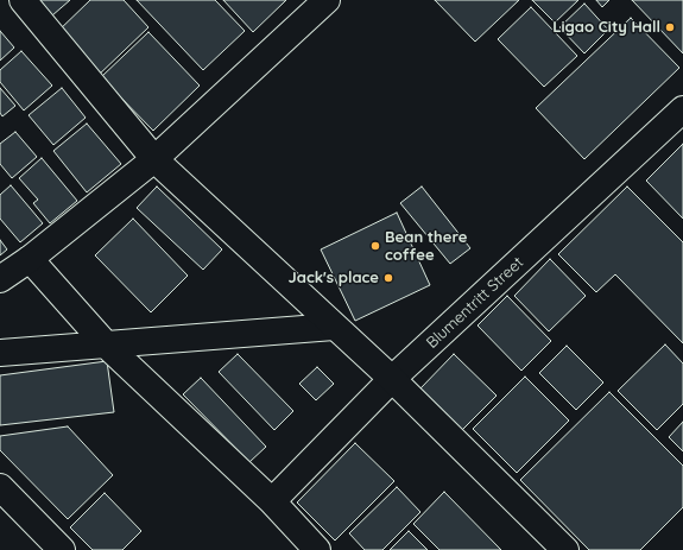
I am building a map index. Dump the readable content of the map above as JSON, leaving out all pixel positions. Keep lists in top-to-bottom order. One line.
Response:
{"streets":{"street":["Blumentritt Street"]},"places":["Ligao City Hall","Bean there coffee","Jack's place"]}
